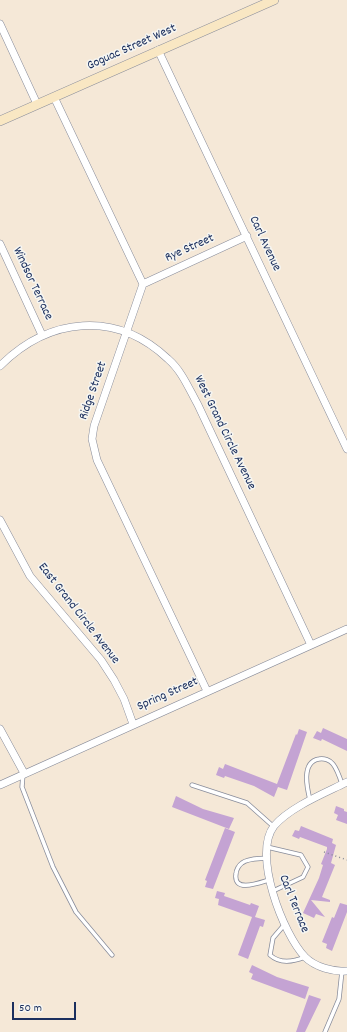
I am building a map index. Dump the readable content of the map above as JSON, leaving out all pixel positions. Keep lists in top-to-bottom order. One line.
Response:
{"streets":{"street":["Goguac Street West","Carl Avenue","Rye Street","Windsor Terrace","Ridge Street","West Grand Circle Avenue","East Grand Circle Avenue","Spring Street","Carl Terrace"]},"crossings":[["Goguac Street West","Carl Avenue"],["Carl Avenue","Rye Street"],["Rye Street","Ridge Street"],["Windsor Terrace","West Grand Circle Avenue"],["Ridge Street","West Grand Circle Avenue"],["Ridge Street","Spring Street"],["West Grand Circle Avenue","Spring Street"],["East Grand Circle Avenue","Spring Street"]],"scale_bar":"50 m"}
